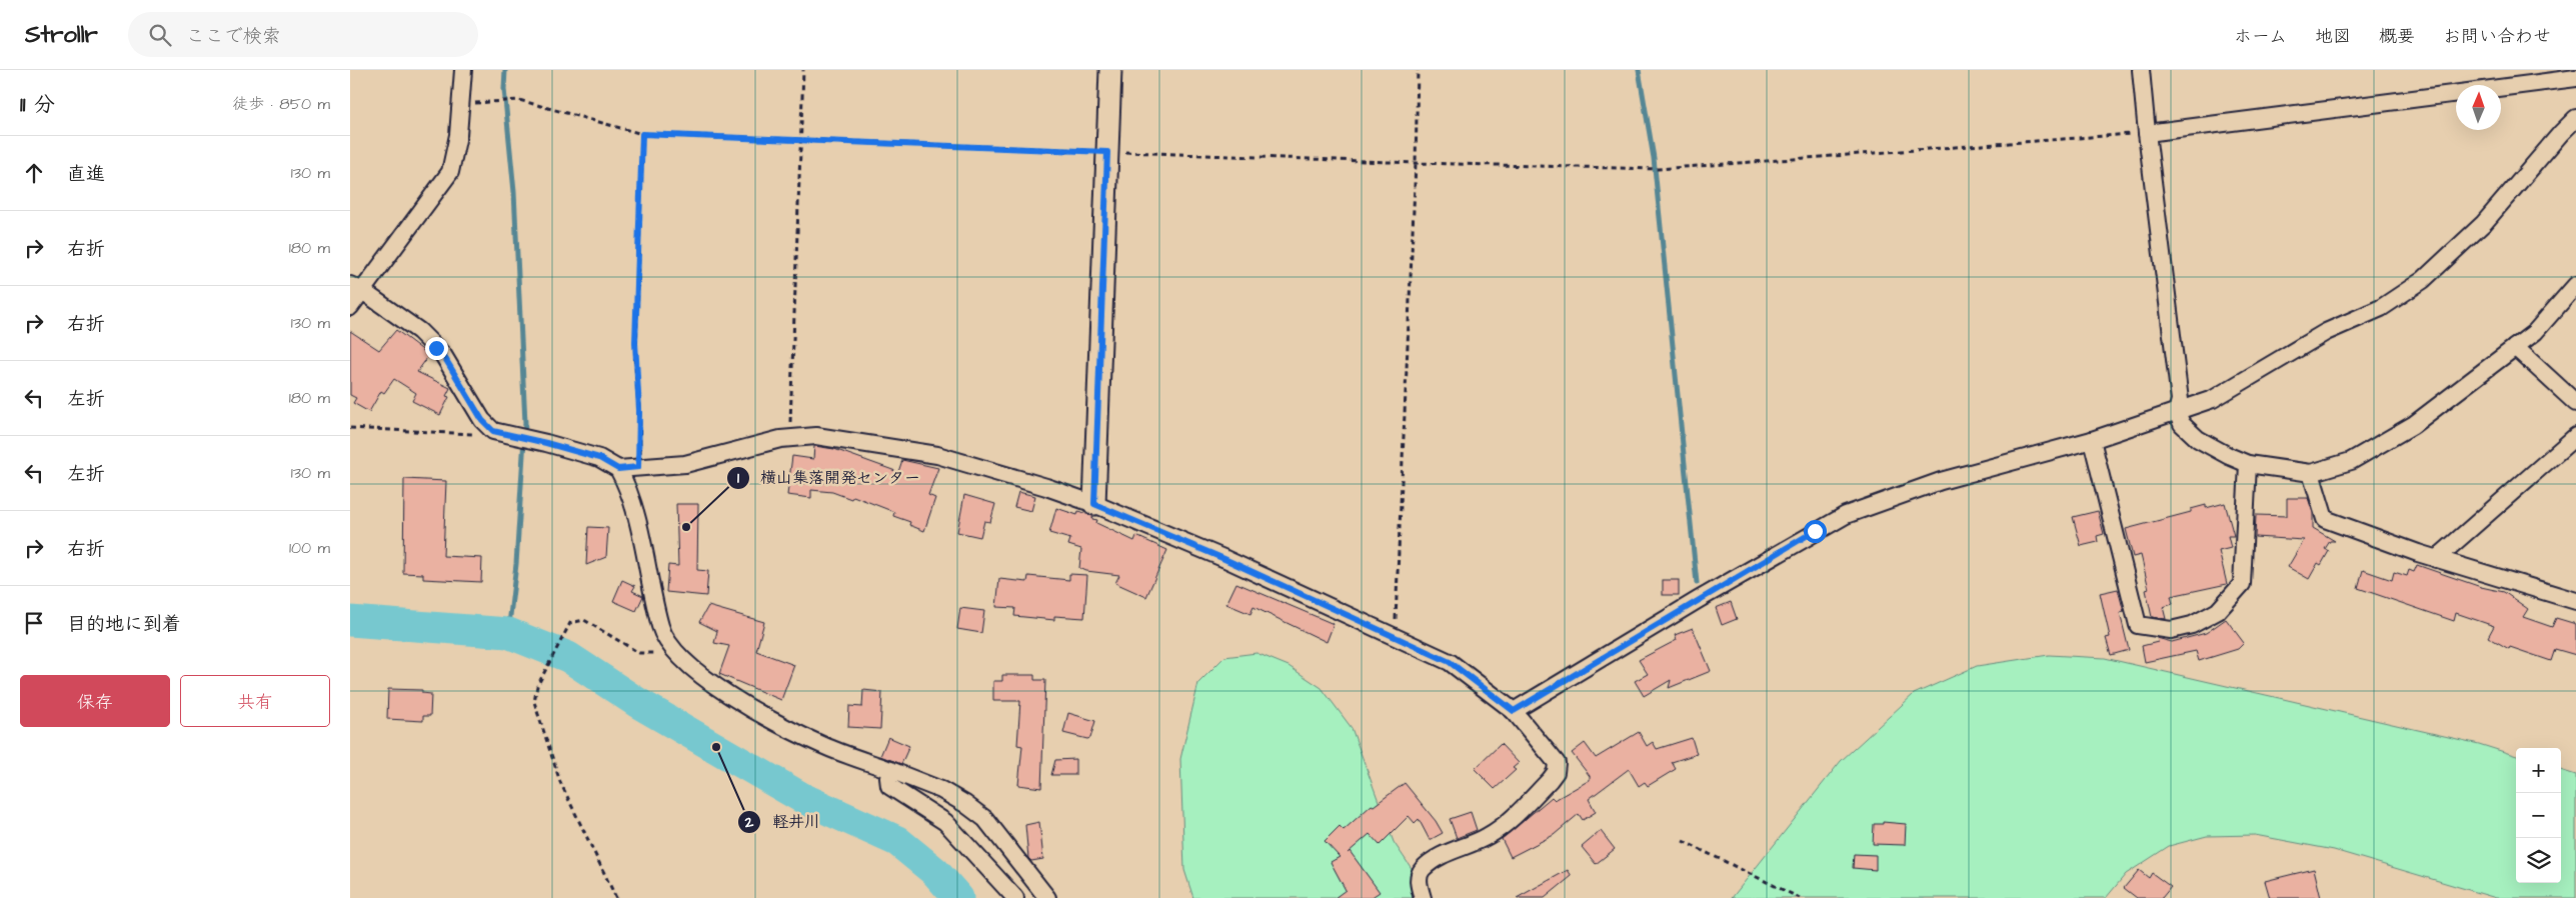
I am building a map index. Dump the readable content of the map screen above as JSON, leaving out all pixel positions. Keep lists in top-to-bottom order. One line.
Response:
{"places":["横山集落開発センター","軽井川"],"north":"top","page":{"header":"Strollr","search":"ここで検索","nav":["ホーム","地図","概要","お問い合わせ"],"heading":["11 分","徒歩 · 850 m"],"list":[["直進","130 m"],["右折","180 m"],["右折","130 m"],["左折","180 m"],["左折","130 m"],["右折","100 m"],"目的地に到着"],"buttons":["保存","共有"],"map_buttons":["+","−"]}}
